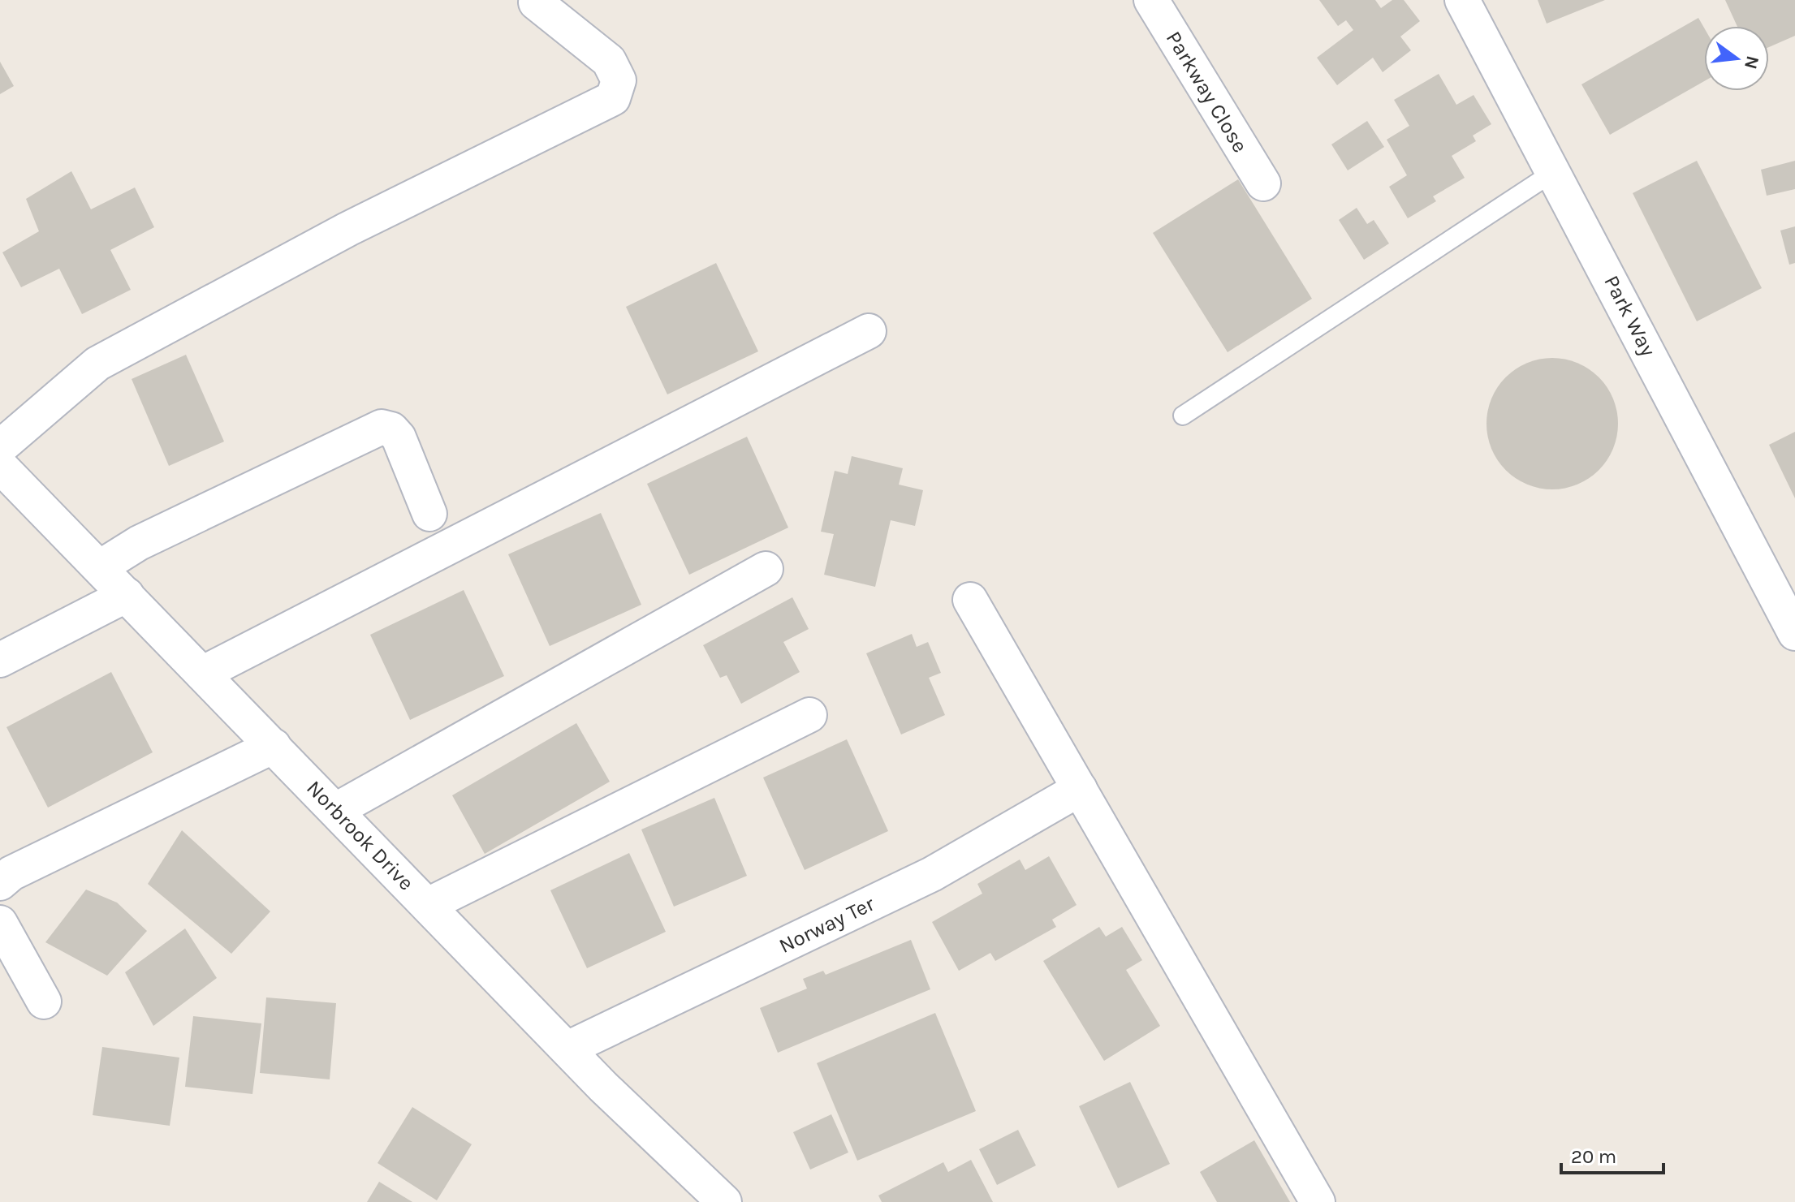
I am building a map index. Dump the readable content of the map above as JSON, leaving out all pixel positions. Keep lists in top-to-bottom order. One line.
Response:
{"streets":{"street":["Parkway Close","Park Way","Norbrook Drive","Norway Ter"]},"crossings":[["Norbrook Drive","Norway Ter"]],"scale_bar":"20 m","north":"right"}
